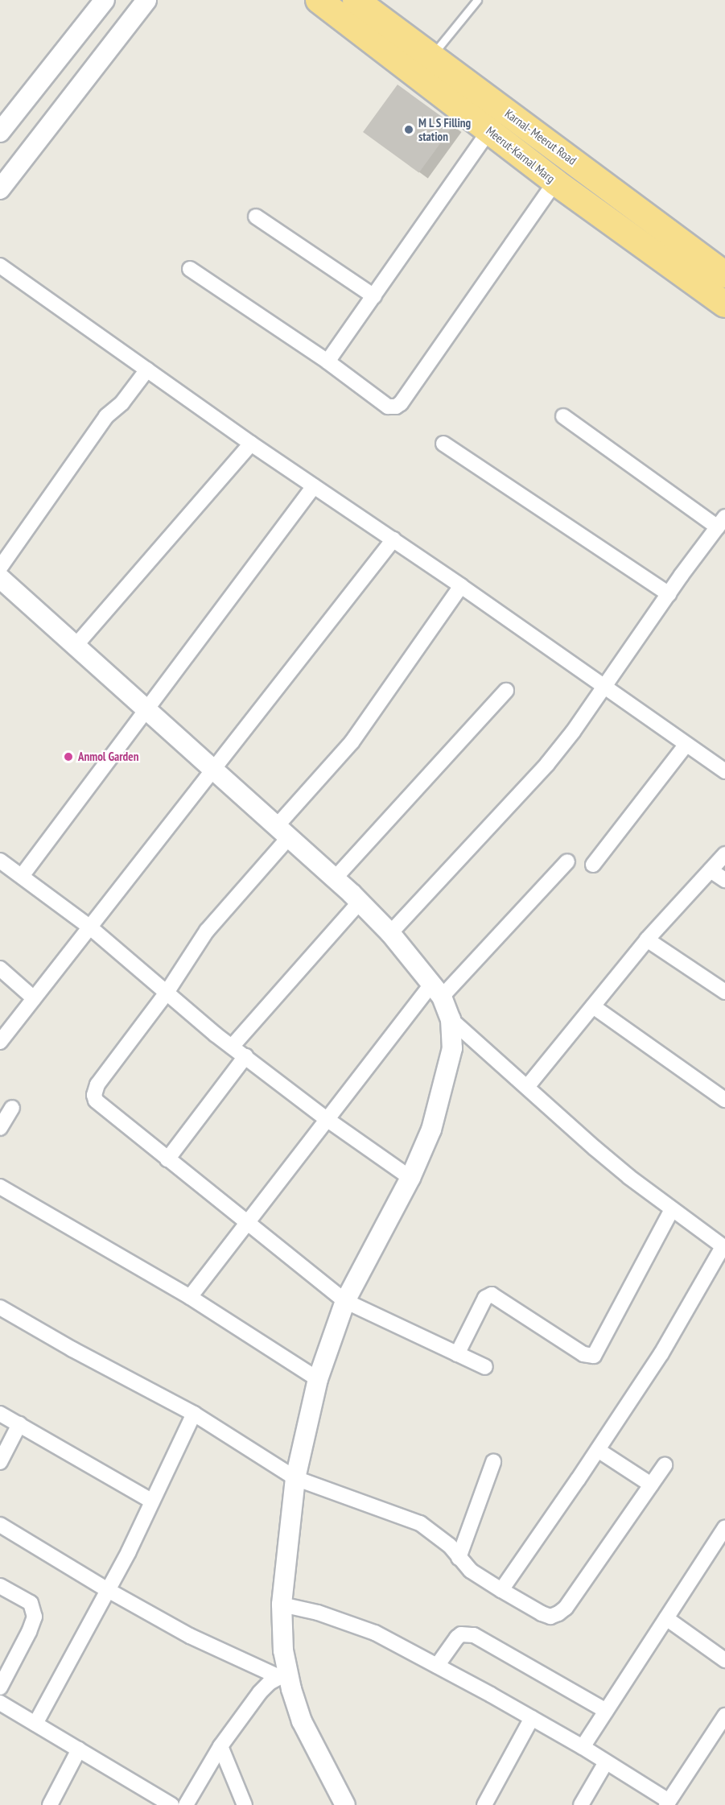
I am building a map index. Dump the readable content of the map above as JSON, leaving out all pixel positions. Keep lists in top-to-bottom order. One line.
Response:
{"streets":{"highway":["Karnal- Meerut Road","Meerut-Karnal Marg"]},"crossings":[["Karnal- Meerut Road","Meerut-Karnal Marg"]],"places":["M L S Filling station","Anmol Garden"]}
